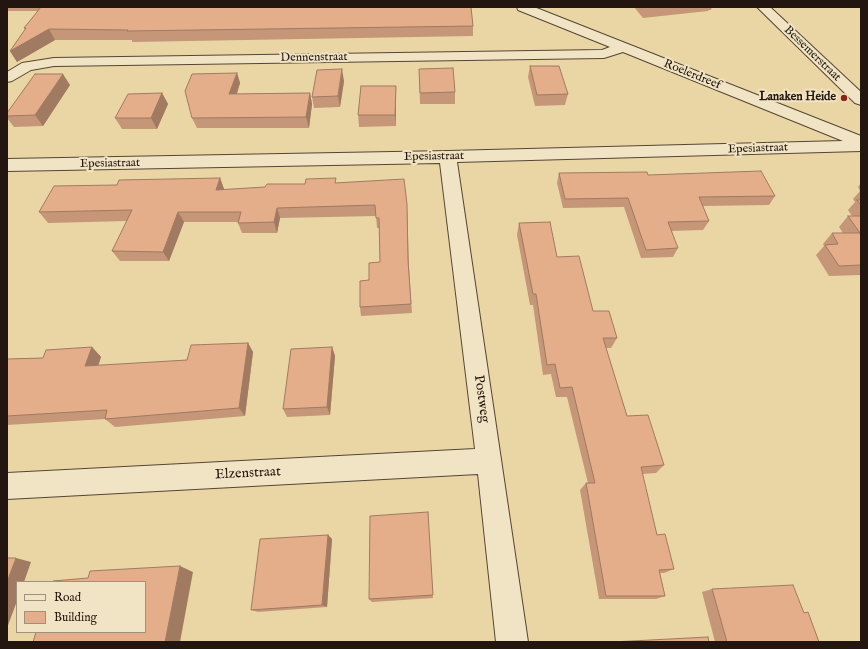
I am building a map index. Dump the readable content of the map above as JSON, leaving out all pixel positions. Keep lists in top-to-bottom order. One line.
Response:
{"streets":{"street":["Bessemerstraat","Dennenstraat","Roelerdreef","Epesiastraat","Postweg","Elzenstraat"]},"crossings":[["Dennenstraat","Roelerdreef"],["Epesiastraat","Postweg"],["Postweg","Elzenstraat"]],"places":["Lanaken Heide"],"legend":["Road","Building"]}
